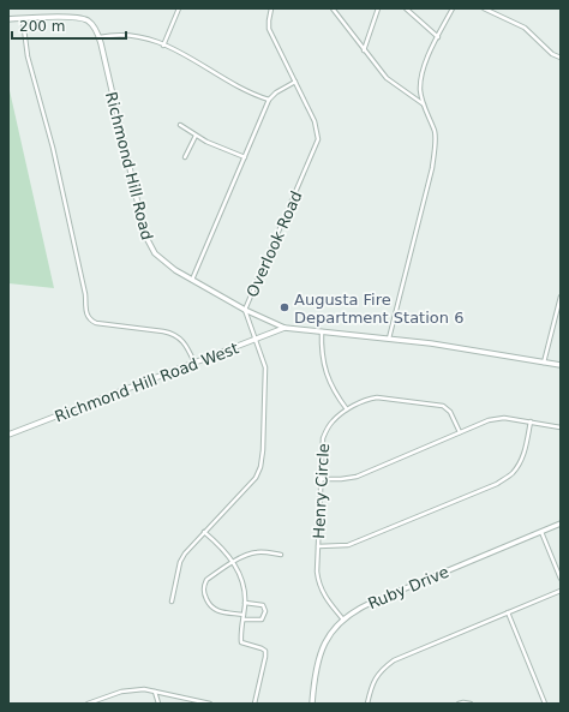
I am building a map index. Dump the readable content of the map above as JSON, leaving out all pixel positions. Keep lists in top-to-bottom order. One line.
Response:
{"streets":{"street":["Richmond Hill Road","Overlook Road","Richmond Hill Road West","Henry Circle","Ruby Drive"]},"crossings":[["Richmond Hill Road","Overlook Road"],["Richmond Hill Road","Richmond Hill Road West"],["Overlook Road","Richmond Hill Road West"],["Henry Circle","Ruby Drive"]],"places":["Augusta Fire Department Station 6"],"scale_bar":"200 m"}
